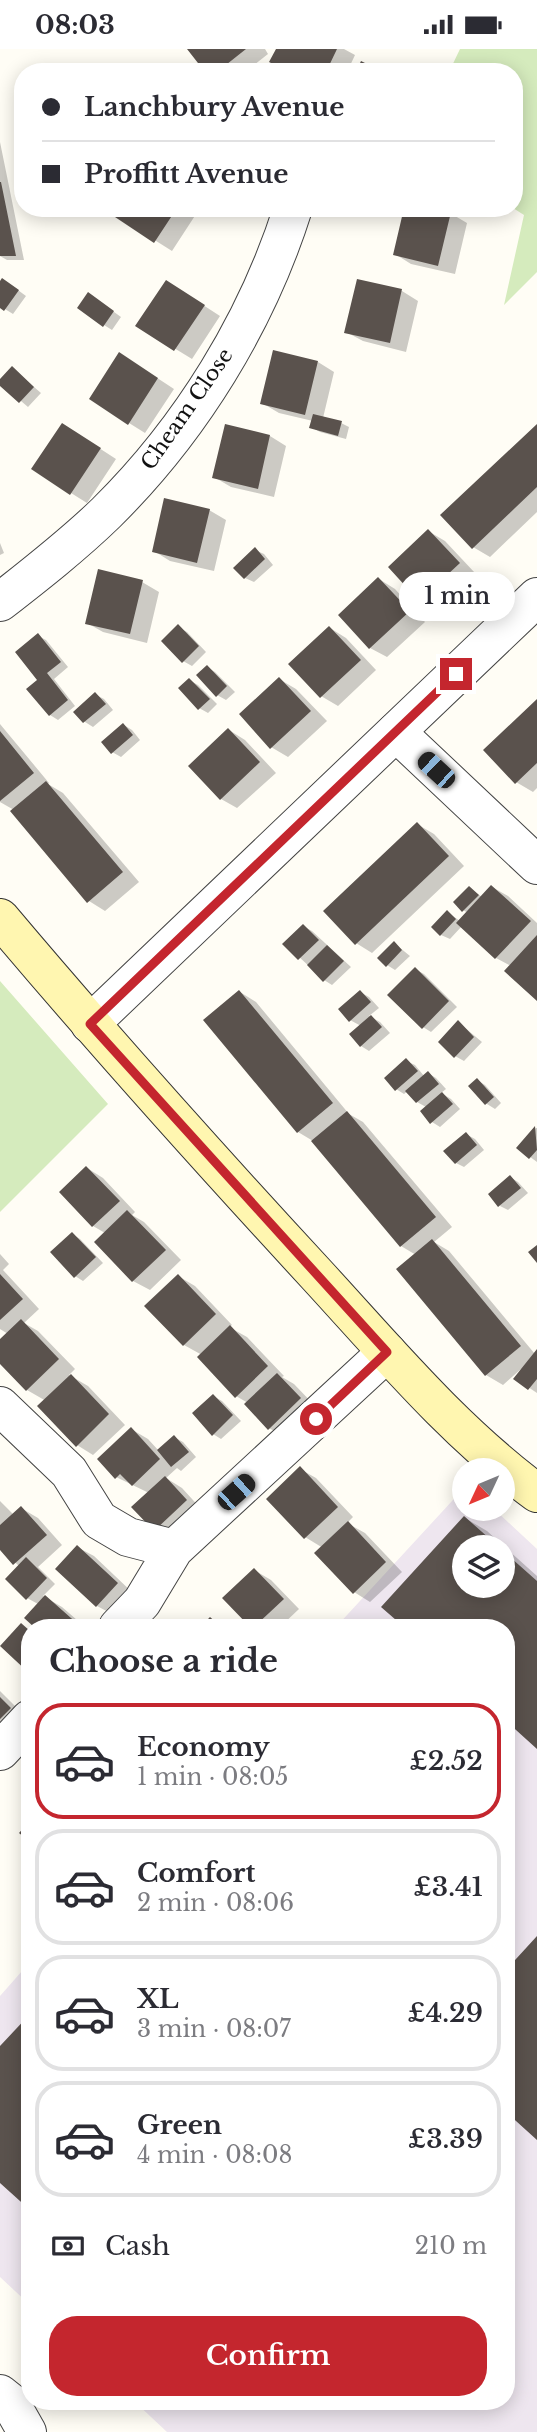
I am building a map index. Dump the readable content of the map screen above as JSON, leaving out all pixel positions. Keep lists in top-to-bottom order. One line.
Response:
{"streets":{"street":["Cheam Close"]},"north":"bottom left","page":{"status":"08:03","banner":["Lanchbury Avenue","Proffitt Avenue"],"bubble":"1 min","heading":"Choose a ride","list":[{"name":"Economy","note":"1 min · 08:05","value":"£2.52"},{"name":"Comfort","note":"2 min · 08:06","value":"£3.41"},{"name":"XL","note":"3 min · 08:07","value":"£4.29"},{"name":"Green","note":"4 min · 08:08","value":"£3.39"}],"pay":["Cash","210 m"],"buttons":"Confirm"}}
